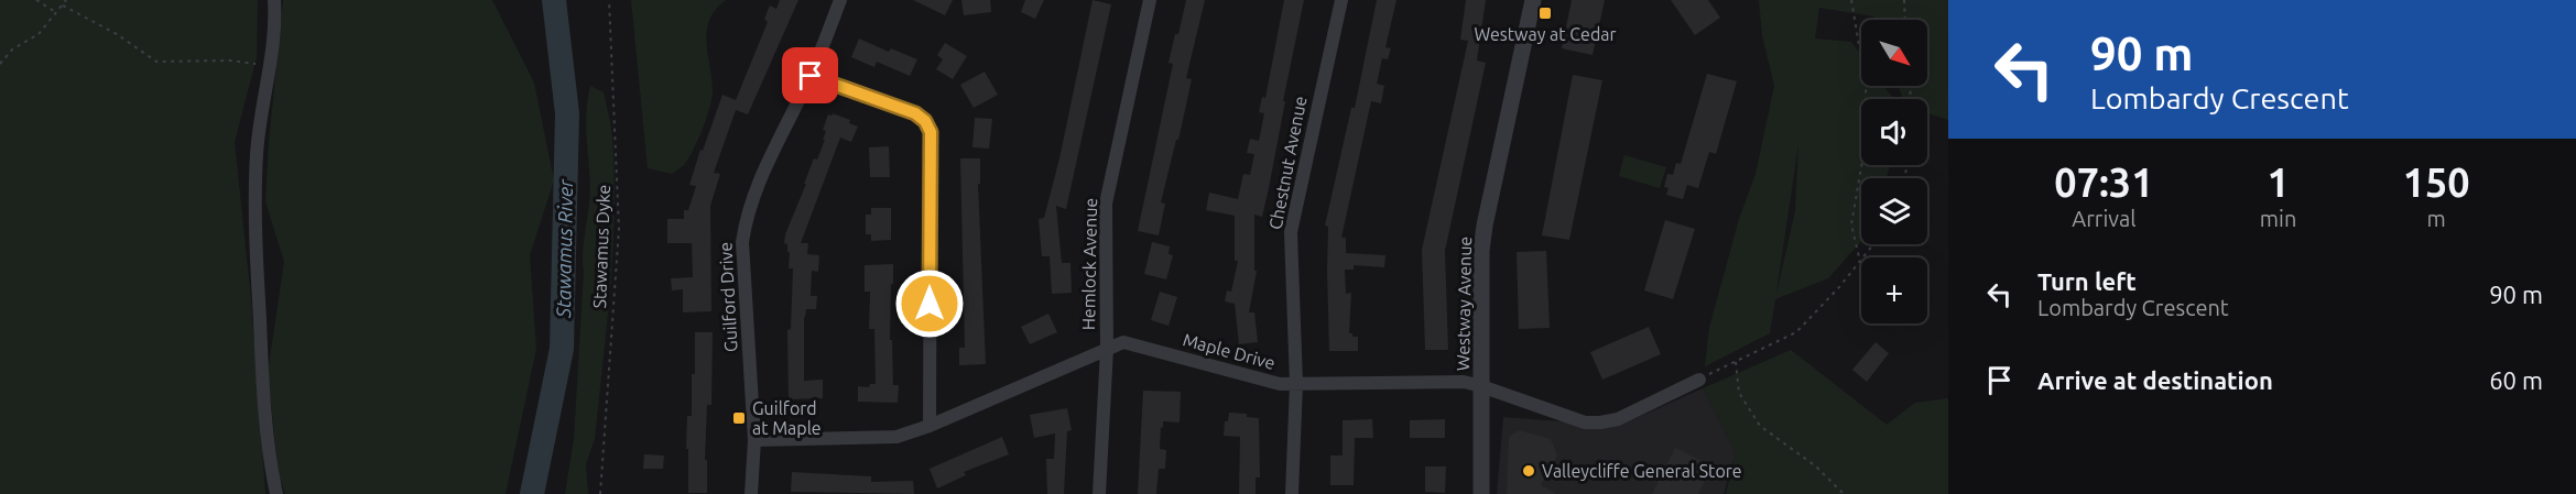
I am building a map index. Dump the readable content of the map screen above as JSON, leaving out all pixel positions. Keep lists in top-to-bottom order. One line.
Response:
{"streets":{"street":["Chestnut Avenue","Hemlock Avenue","Guilford Drive","Westway Avenue","Maple Drive"],"path":["Stawamus Dyke"]},"crossings":[["Chestnut Avenue","Maple Drive"],["Hemlock Avenue","Maple Drive"],["Guilford Drive","Maple Drive"],["Westway Avenue","Maple Drive"]],"water":["Stawamus River"],"places":{"transit":["Westway at Cedar","Guilford at Maple"],"other":["Valleycliffe General Store"]},"north":"bottom right","page":{"turn":["90 m","Lombardy Crescent"],"map_buttons":"+","eta":["07:31","Arrival","1","min","150","m"],"list":[{"name":"Turn left","note":"Lombardy Crescent","value":"90 m"},{"name":"Arrive at destination","value":"60 m"}]}}
